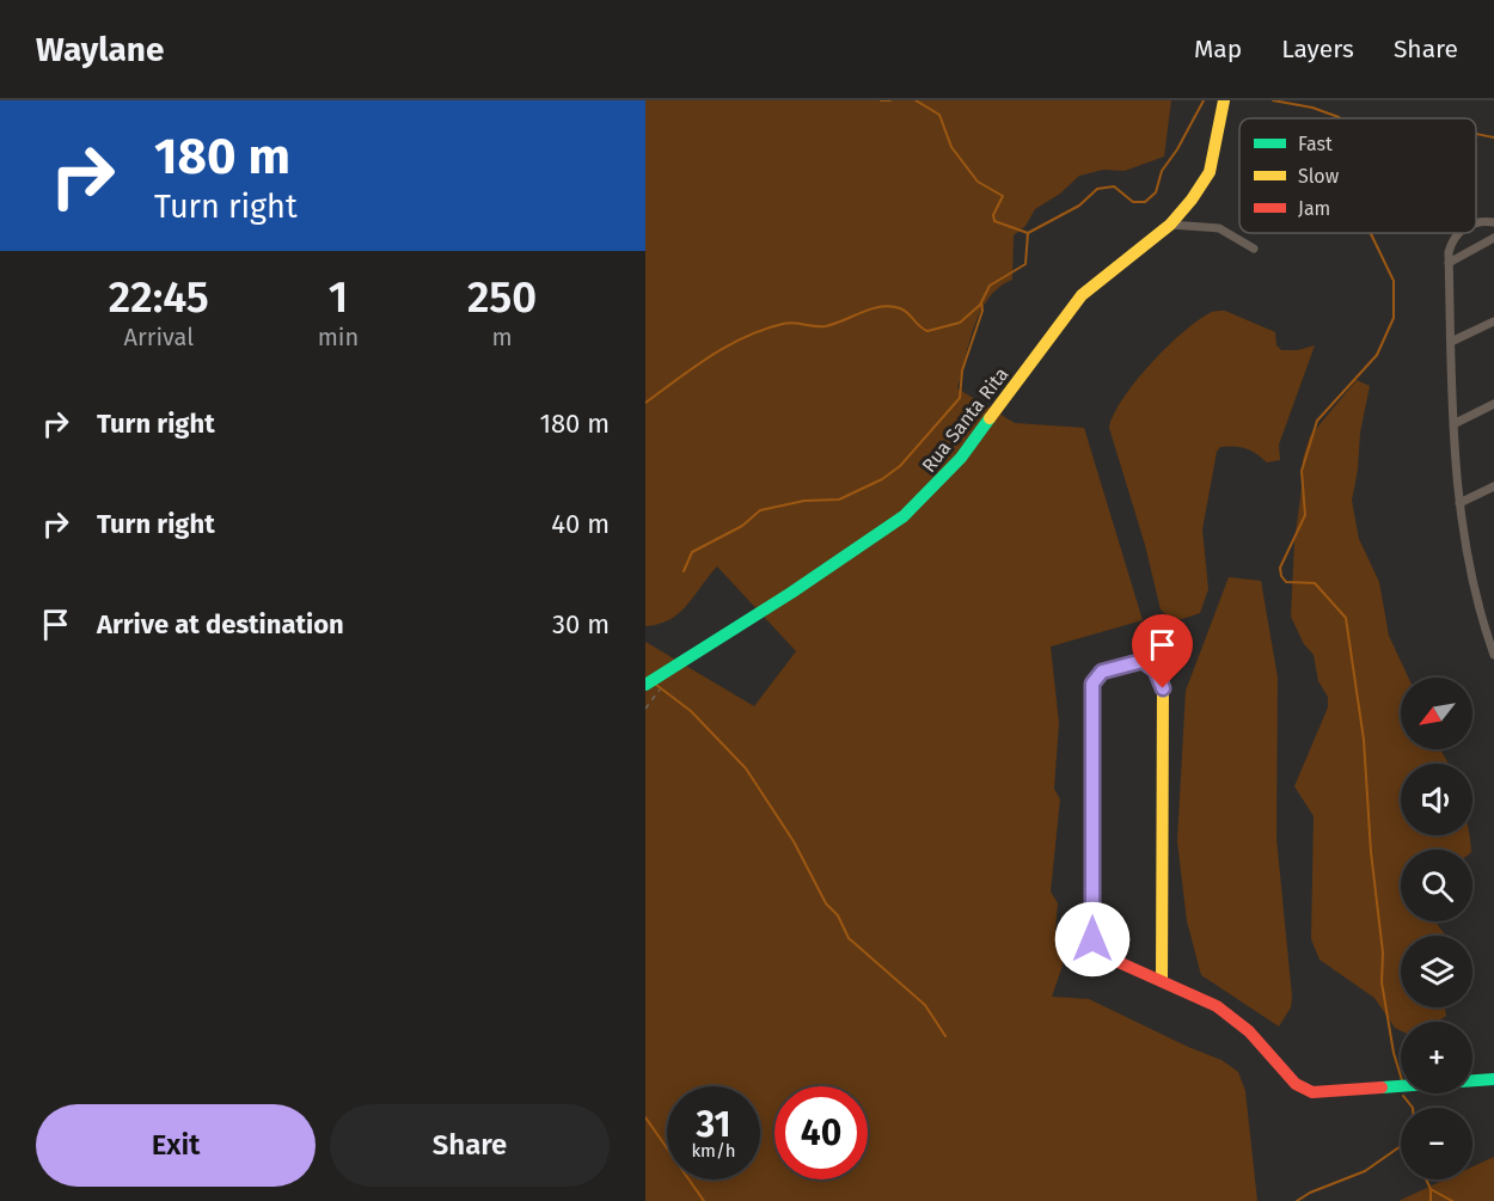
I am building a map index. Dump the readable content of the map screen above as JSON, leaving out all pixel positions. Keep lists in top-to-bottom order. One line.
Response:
{"streets":{"street":["Rua Santa Rita"]},"legend":["Fast","Slow","Jam"],"north":"bottom left","page":{"header":"Waylane","nav":["Map","Layers","Share"],"turn":["180 m","Turn right"],"eta":["22:45","Arrival","1","min","250","m"],"list":[{"name":"Turn right","value":"180 m"},{"name":"Turn right","value":"40 m"},{"name":"Arrive at destination","value":"30 m"}],"map_buttons":["+","−"],"speed":"31 km/h","limit":"40","buttons":["Exit","Share"]}}
